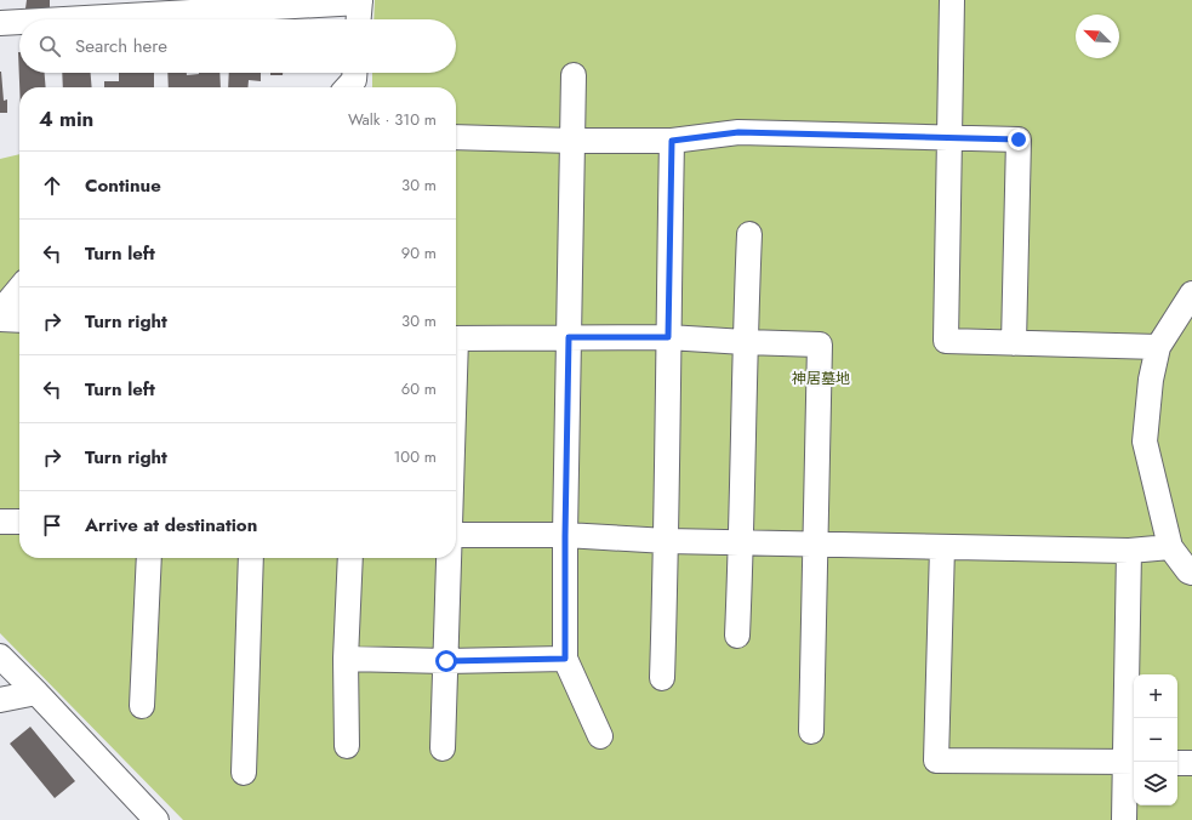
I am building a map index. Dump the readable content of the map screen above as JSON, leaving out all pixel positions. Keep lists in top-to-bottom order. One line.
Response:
{"parks":["神居墓地"],"north":"top left","page":{"search":"Search here","heading":["4 min","Walk · 310 m"],"list":[["Continue","30 m"],["Turn left","90 m"],["Turn right","30 m"],["Turn left","60 m"],["Turn right","100 m"],"Arrive at destination"],"map_buttons":["+","−"]}}
